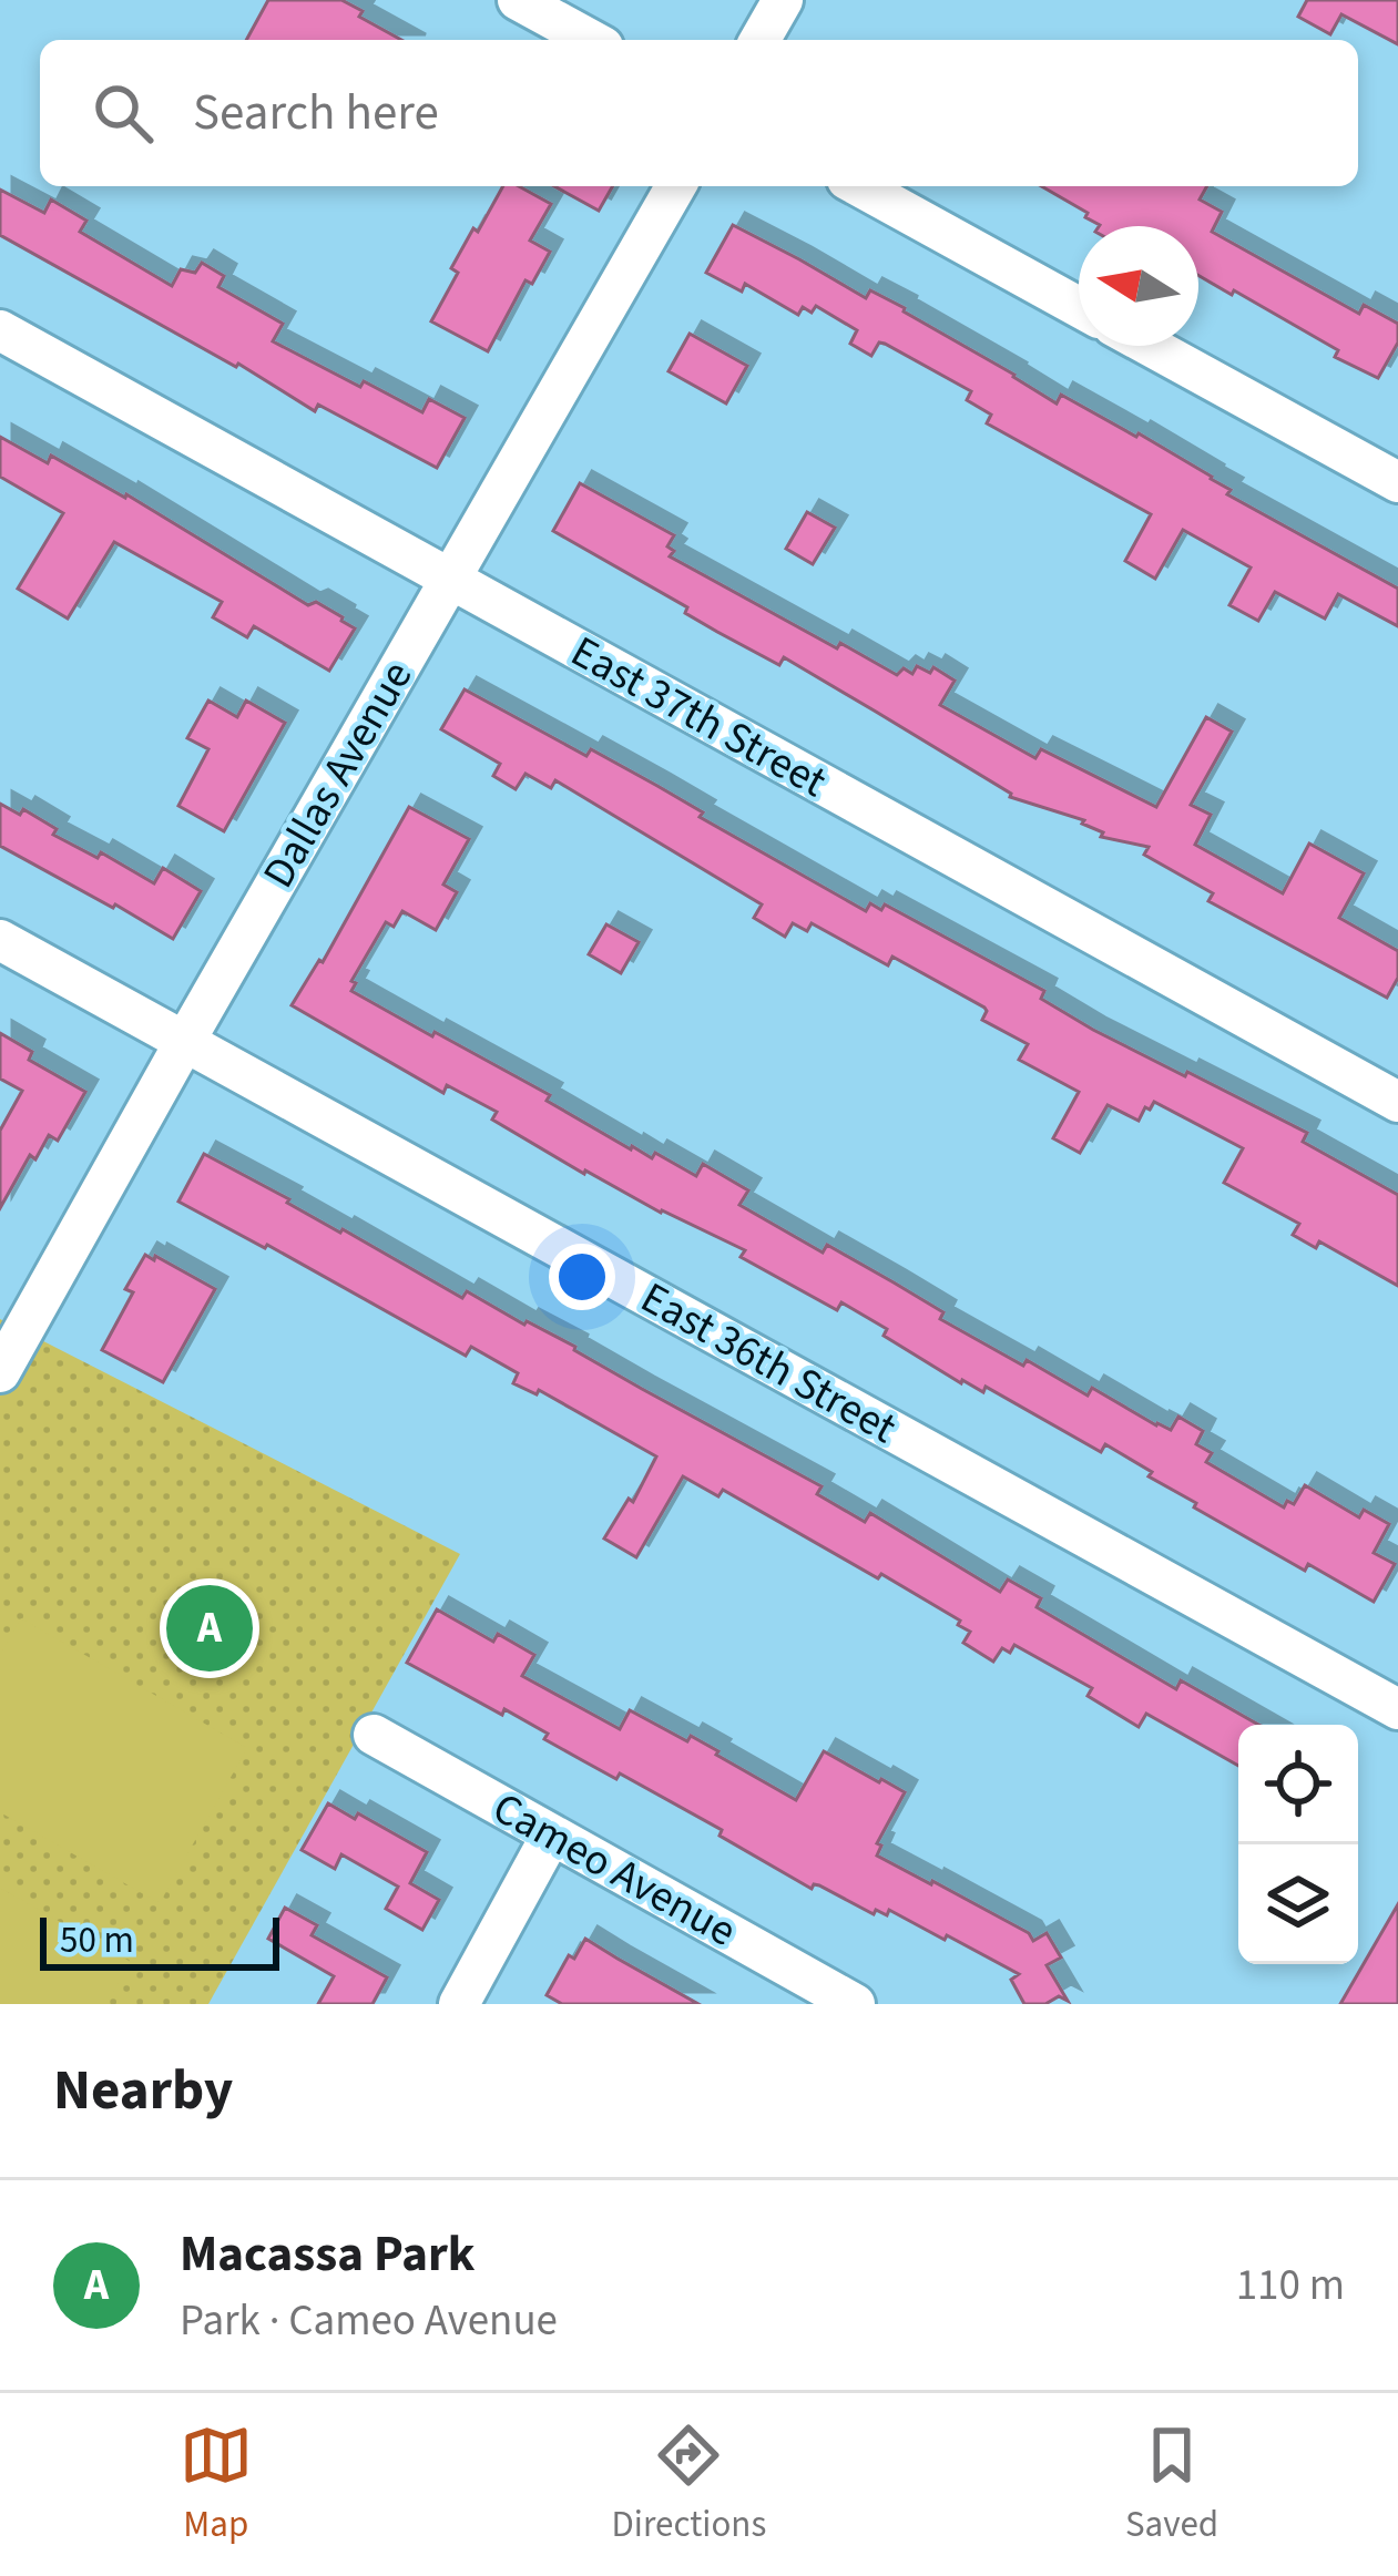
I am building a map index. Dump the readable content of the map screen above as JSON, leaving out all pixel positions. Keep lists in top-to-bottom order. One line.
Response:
{"streets":{"street":["East 37th Street","Dallas Avenue","East 36th Street","Cameo Avenue"]},"crossings":[["East 37th Street","Dallas Avenue"],["Dallas Avenue","East 36th Street"]],"scale_bar":"50 m","north":"left","page":{"search":"Search here","pins":"A","scale":"50 m","heading":"Nearby","list":[{"mark":"A","name":"Macassa Park","note":"Park · Cameo Avenue","value":"110 m"}],"nav":["Map","Directions","Saved"]}}
